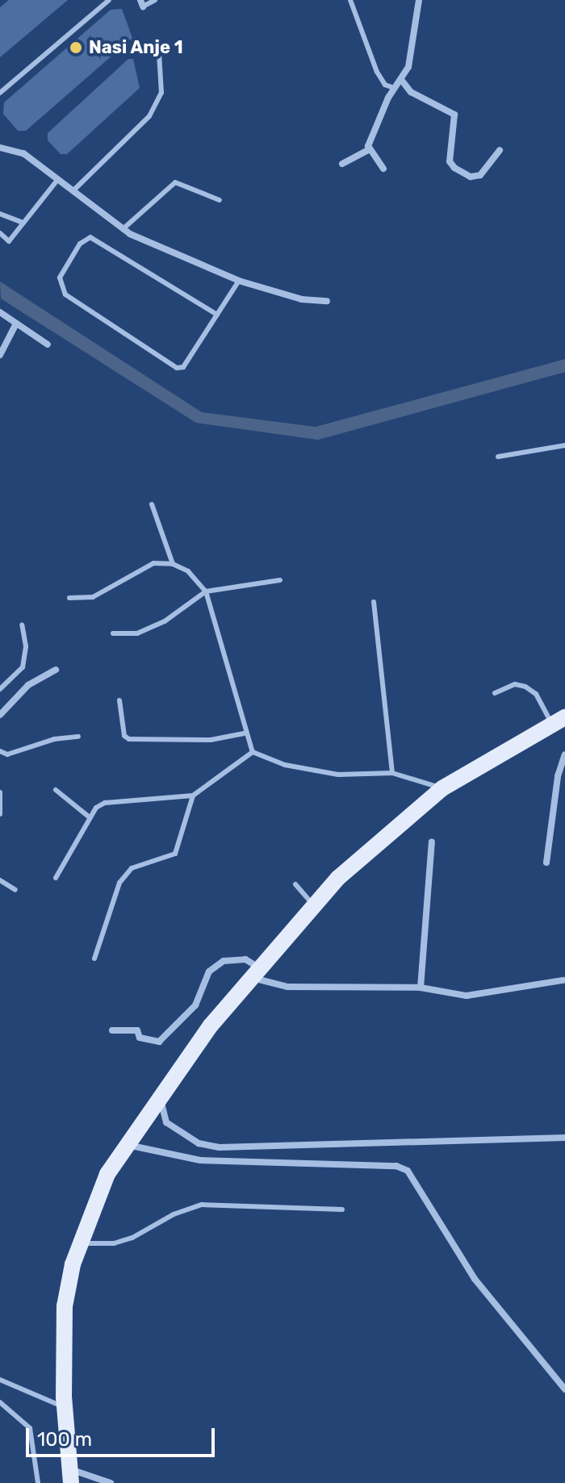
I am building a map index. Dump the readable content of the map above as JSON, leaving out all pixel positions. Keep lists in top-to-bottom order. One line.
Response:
{"places":["Nasi Anje 1"],"scale_bar":"100 m"}
